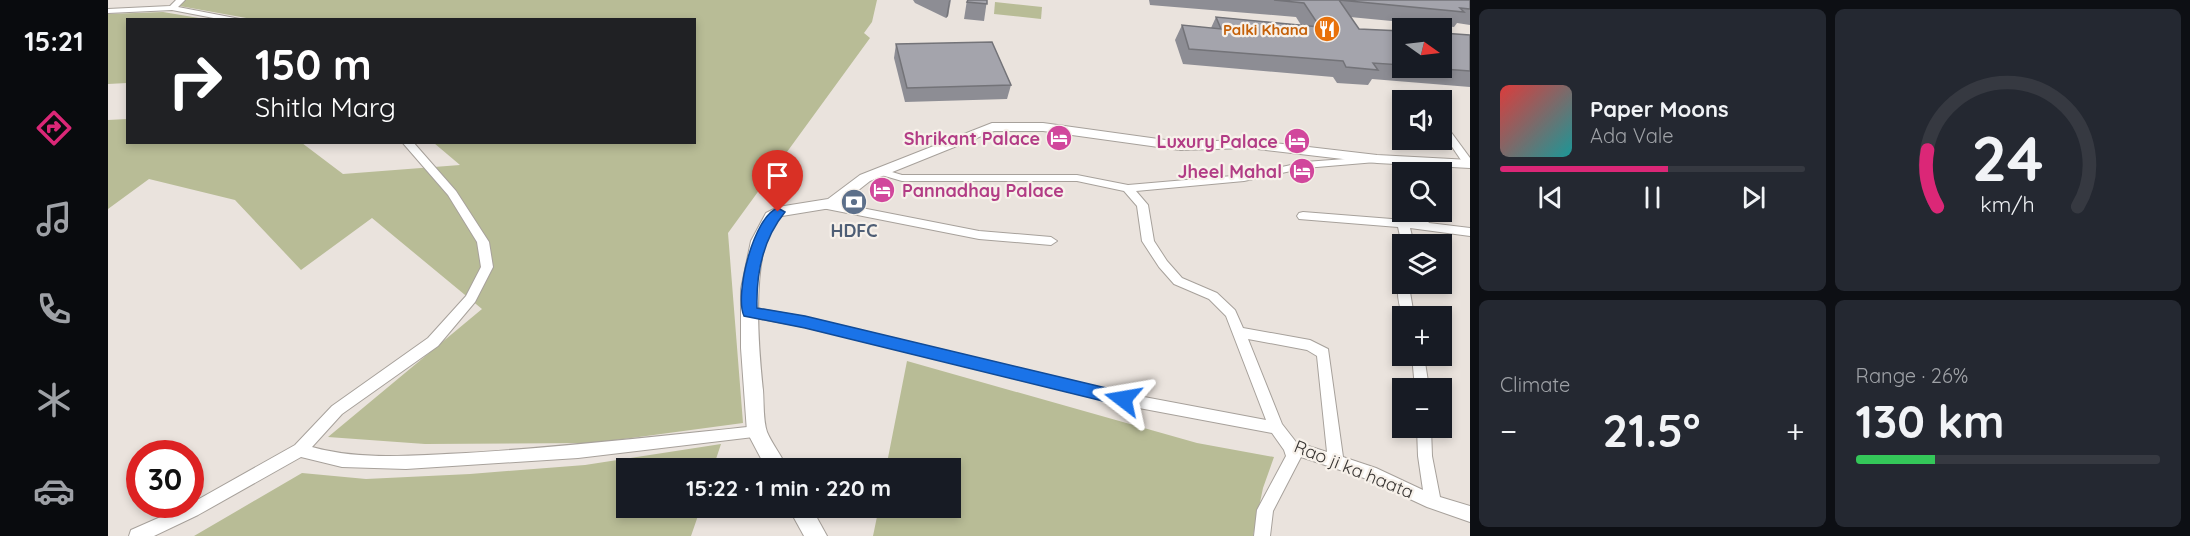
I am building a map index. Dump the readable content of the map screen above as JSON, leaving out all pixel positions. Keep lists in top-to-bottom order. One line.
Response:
{"streets":{"street":["Rao ji ka haata"]},"places":{"restaurant":["Palki Khana"],"hotel":["Shrikant Palace","Luxury Palace","Jheel Mahal","Pannadhay Palace"],"bank":["HDFC"]},"north":"right","page":{"tabs":"15:21","map_buttons":["+","−"],"turn":["150 m","Shitla Marg"],"song":["Paper Moons","Ada Vale"],"tile":["Climate",["Range · 26%","130 km"]],"heat":["−","21.5°","+"],"limit":"30","trip":"15:22 · 1 min · 220 m","gauge":["24","km/h"]}}
